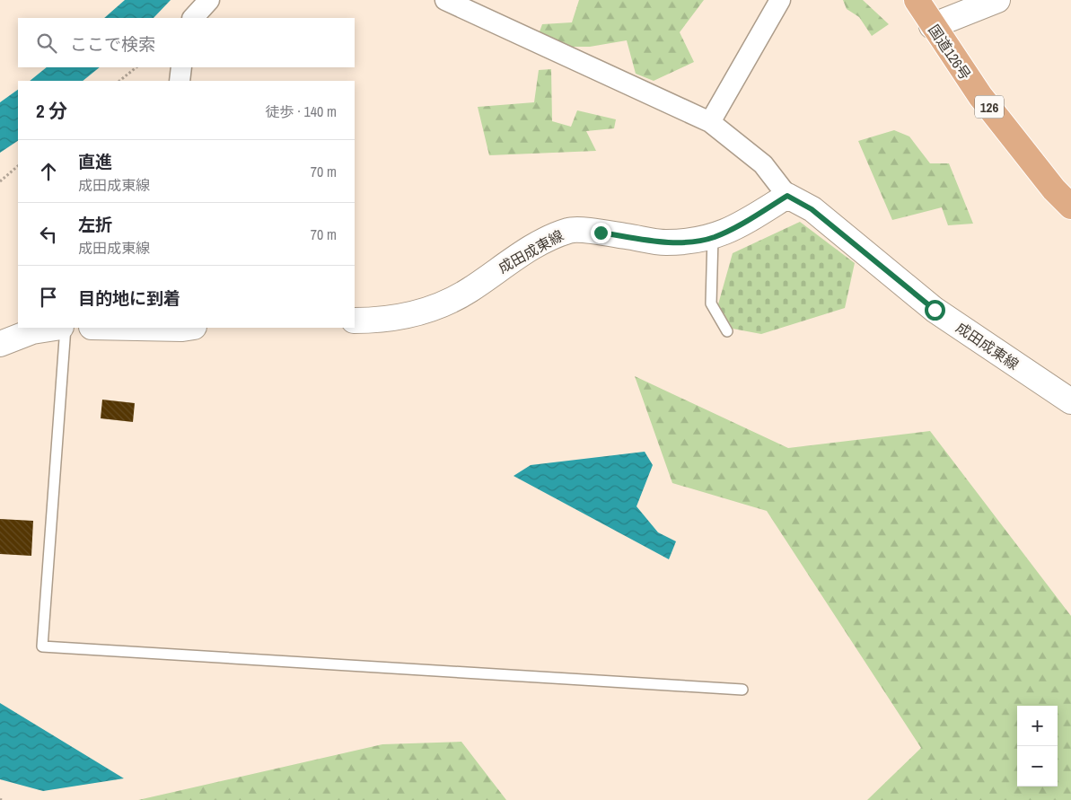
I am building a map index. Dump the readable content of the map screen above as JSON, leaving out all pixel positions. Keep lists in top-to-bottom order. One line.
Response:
{"streets":{"highway":["国道126号","126"],"main road":["成田成東線"]},"page":{"search":"ここで検索","heading":["2 分","徒歩 · 140 m"],"list":[["直進","成田成東線","70 m"],["左折","成田成東線","70 m"],"目的地に到着"],"map_buttons":["+","−"]}}
